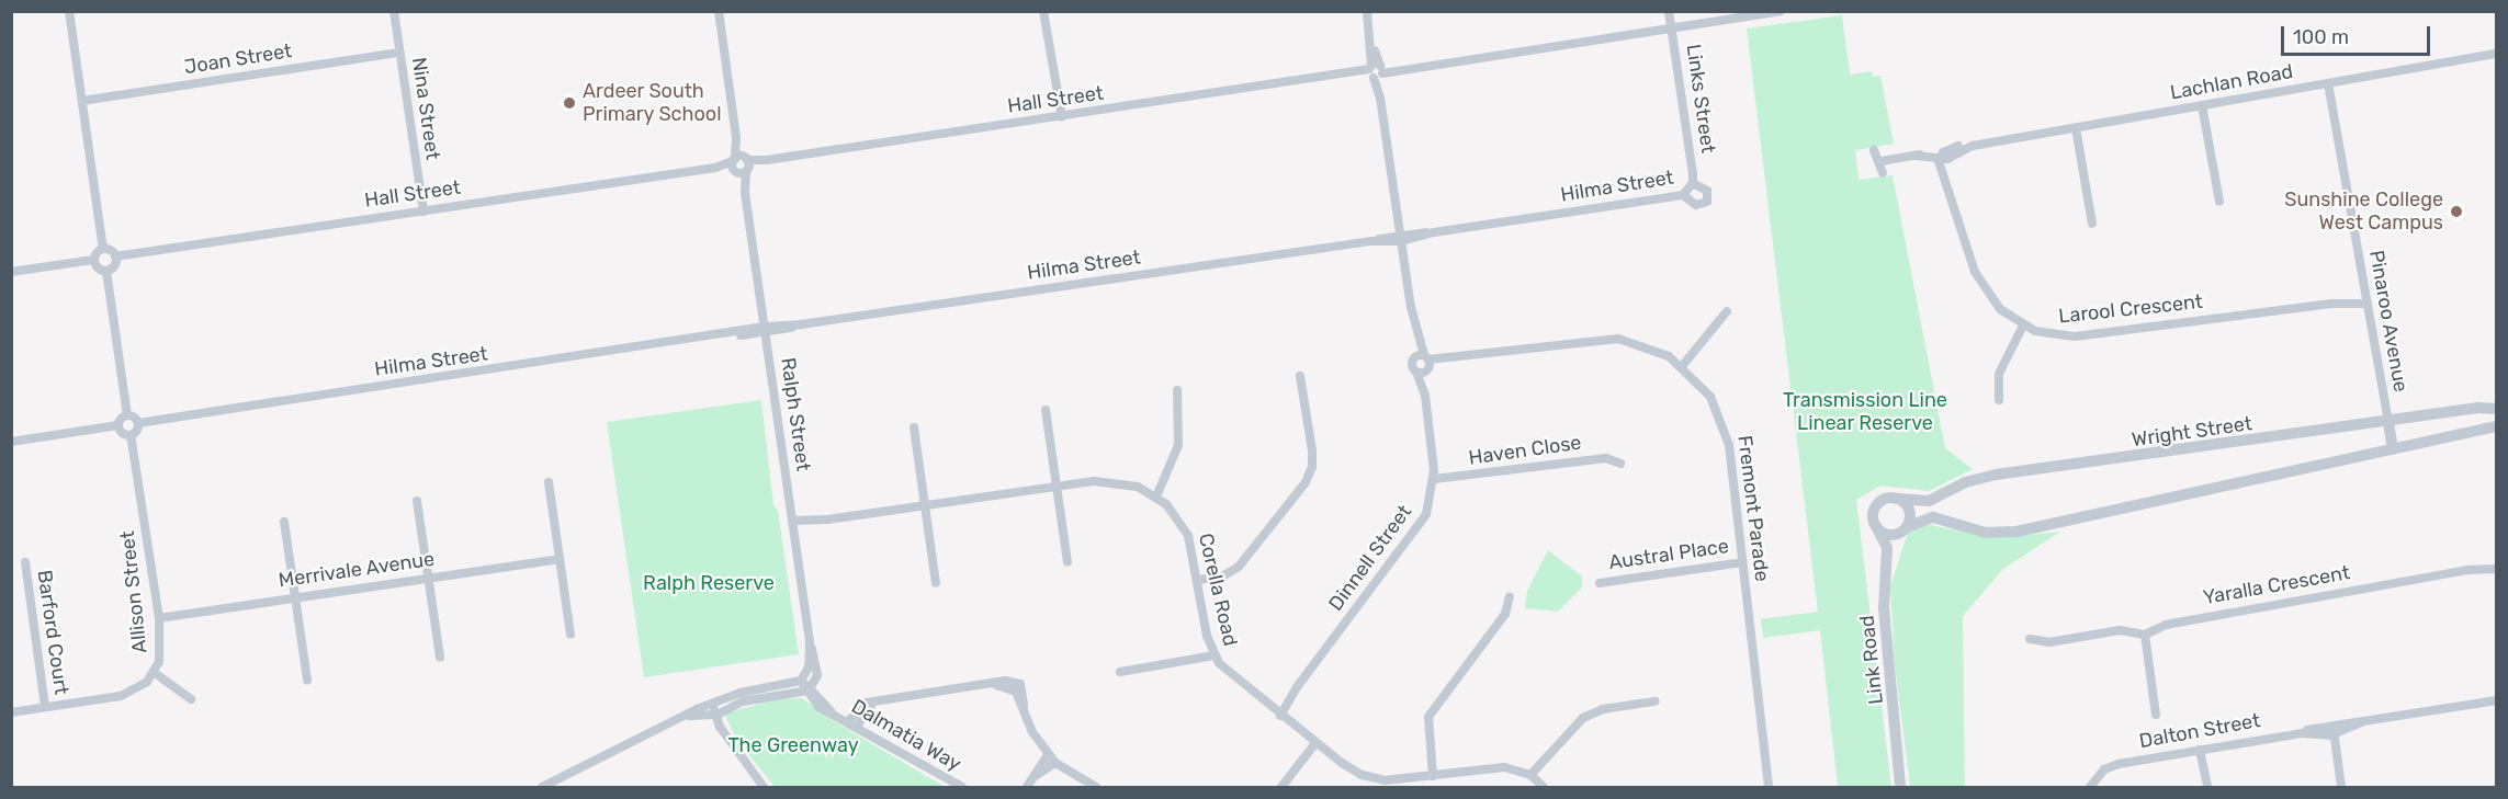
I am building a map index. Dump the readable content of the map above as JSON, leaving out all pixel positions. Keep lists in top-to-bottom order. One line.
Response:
{"streets":{"street":["Joan Street","Lachlan Road","Links Street","Hall Street","Nina Street","Hilma Street","Larool Crescent","Pinaroo Avenue","Ralph Street","Wright Street","Haven Close","Fremont Parade","Austral Place","Dinnell Street","Merrivale Avenue","Yaralla Crescent","Corella Road","Allison Street","Barford Court","Link Road","Dalton Street","Dalmatia Way"]},"crossings":[["Joan Street","Nina Street"],["Lachlan Road","Larool Crescent"],["Lachlan Road","Pinaroo Avenue"],["Links Street","Hall Street"],["Links Street","Hilma Street"],["Hall Street","Nina Street"],["Hall Street","Ralph Street"],["Hall Street","Dinnell Street"],["Hilma Street","Ralph Street"],["Hilma Street","Dinnell Street"],["Larool Crescent","Pinaroo Avenue"],["Pinaroo Avenue","Wright Street"],["Ralph Street","Corella Road"],["Ralph Street","Dalmatia Way"],["Wright Street","Link Road"],["Haven Close","Dinnell Street"],["Fremont Parade","Austral Place"],["Fremont Parade","Dinnell Street"],["Dinnell Street","Corella Road"],["Merrivale Avenue","Allison Street"],["Allison Street","Barford Court"]],"parks":["Transmission Line Linear Reserve","Ralph Reserve","The Greenway"],"places":["Ardeer South Primary School","Sunshine College West Campus"],"scale_bar":"100 m"}
